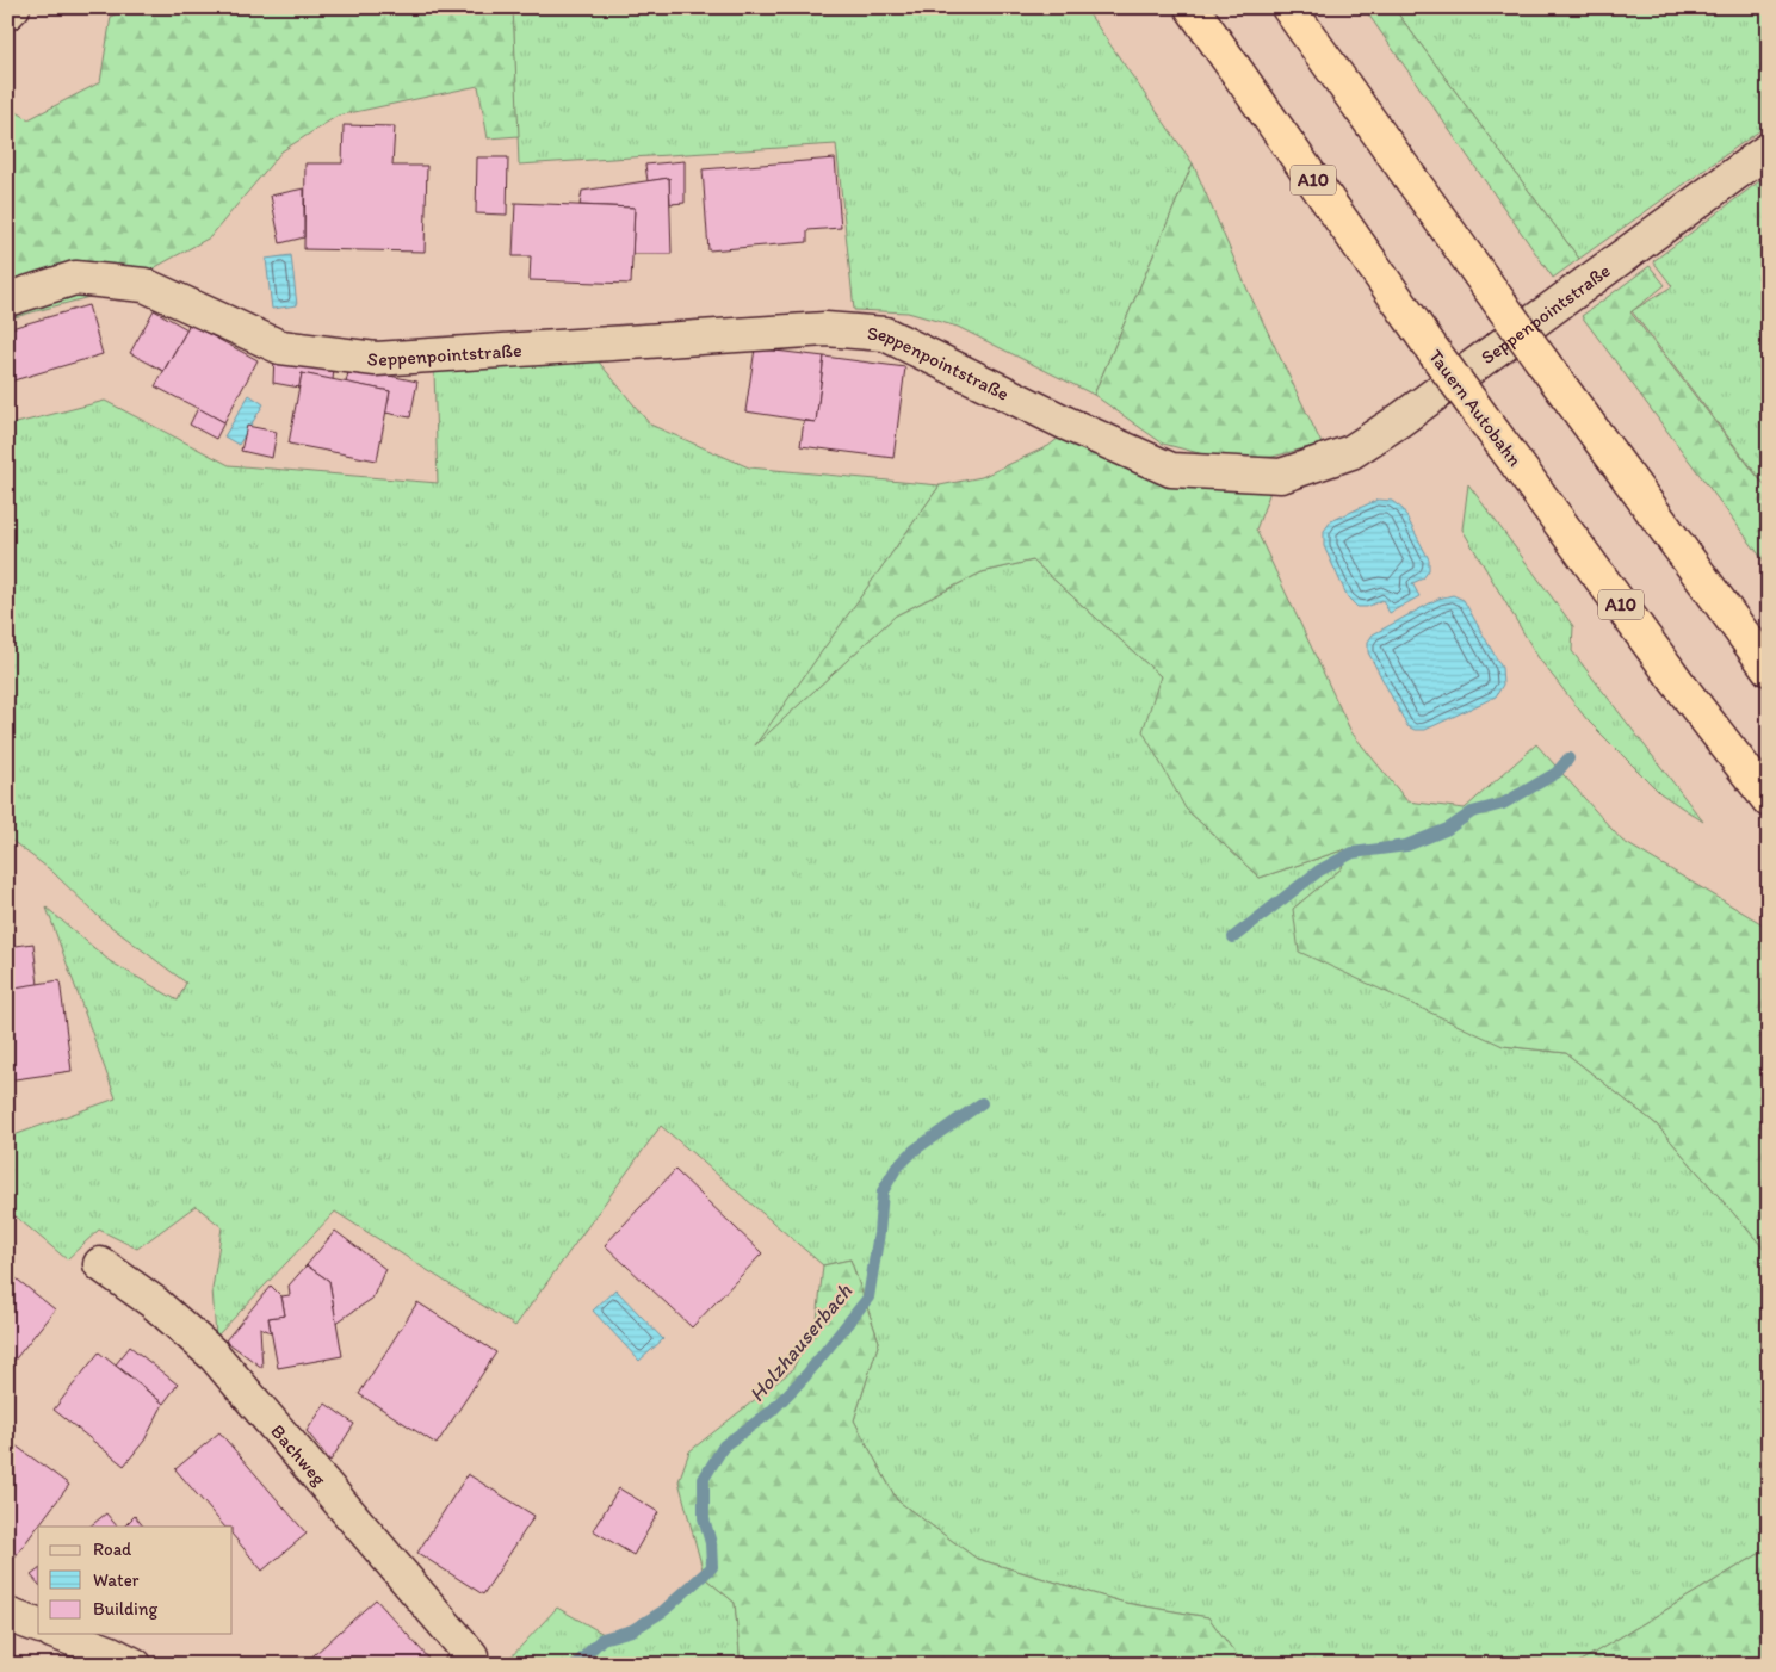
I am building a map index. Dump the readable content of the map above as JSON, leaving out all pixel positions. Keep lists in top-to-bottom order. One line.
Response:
{"streets":{"highway":["A10","Tauern Autobahn"],"street":["Seppenpointstraße","Bachweg"]},"water":["Holzhauserbach"],"legend":["Road","Water","Building"]}
